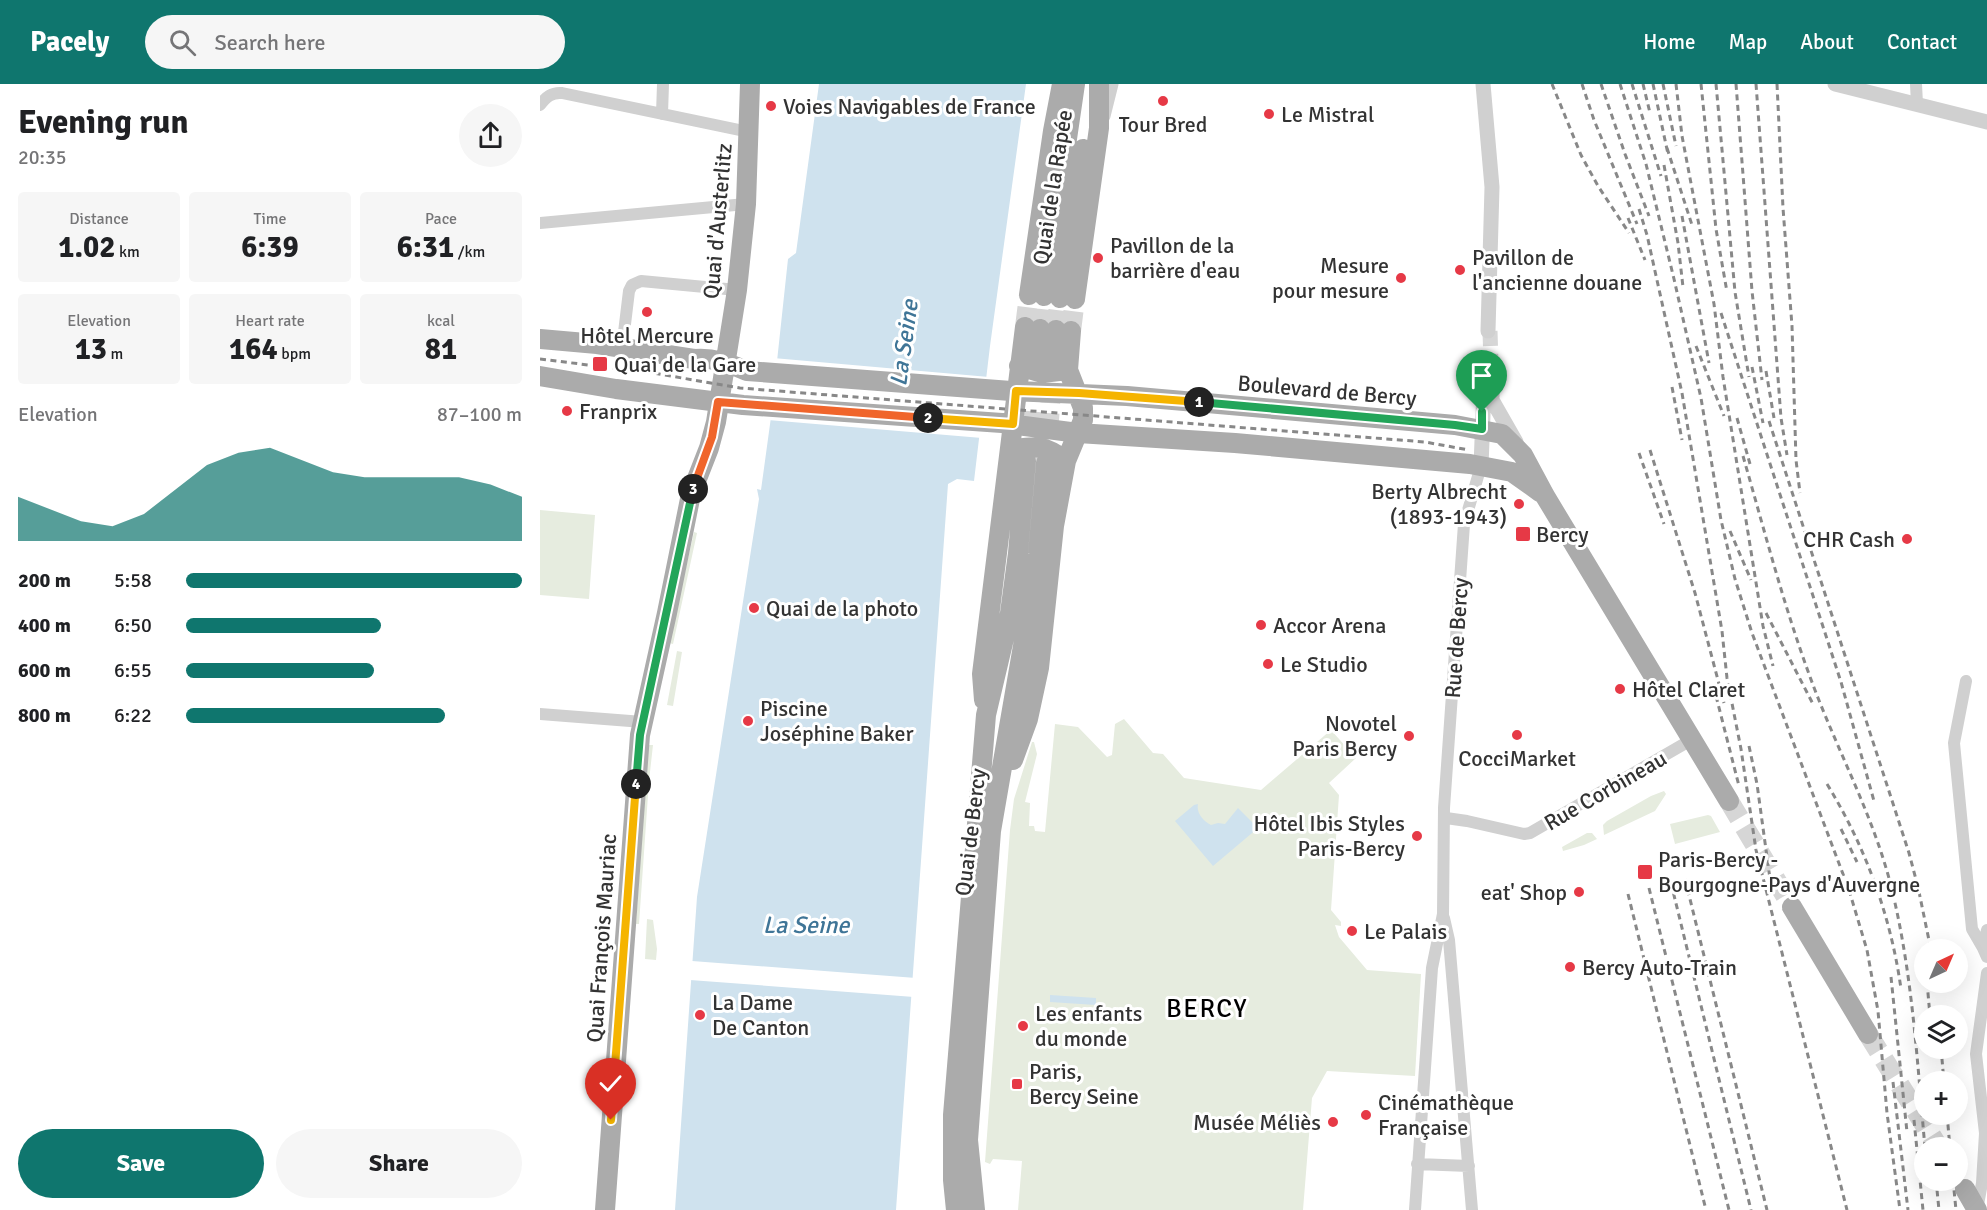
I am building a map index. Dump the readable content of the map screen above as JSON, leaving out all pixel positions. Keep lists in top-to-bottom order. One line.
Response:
{"streets":{"main road":["Quai de la Rapée","Quai d'Austerlitz","Boulevard de Bercy","Quai de Bercy","Quai François Mauriac"],"street":["Rue de Bercy","Rue Corbineau"]},"crossings":[["Quai d'Austerlitz","Boulevard de Bercy"],["Boulevard de Bercy","Rue de Bercy"],["Boulevard de Bercy","Quai de Bercy"],["Rue de Bercy","Rue Corbineau"]],"districts":["BERCY"],"water":["La Seine"],"places":{"other":["Tour Bred","Voies Navigables de France","Le Mistral","Pavillon de la barrière d'eau","Pavillon de l'ancienne douane","Mesure pour mesure","Hôtel Mercure","Franprix","Berty Albrecht (1893-1943)","CHR Cash","Quai de la photo","Accor Arena","Le Studio","Hôtel Claret","Piscine Joséphine Baker","CocciMarket","Novotel Paris Bercy","Hôtel Ibis Styles Paris-Bercy","eat' Shop","Le Palais","Bercy Auto-Train","La Dame De Canton","Les enfants du monde","Cinémathèque Française","Musée Méliès"],"transit":["Quai de la Gare","Bercy","Paris-Bercy - Bourgogne-Pays d'Auvergne","Paris, Bercy Seine"]},"north":"top right","page":{"header":"Pacely","search":"Search here","nav":["Home","Map","About","Contact"],"heading":["Evening run","20:35"],"stats":[["Distance","1.02 km"],["Time","6:39"],["Pace","6:31 /km"],["Elevation","13 m"],["Heart rate","164 bpm"],["kcal","81"]],"pins":["1","2","3","4"],"chart":["Elevation","87–100 m"],"list":[{"name":"200 m","note":"5:58"},{"name":"400 m","note":"6:50"},{"name":"600 m","note":"6:55"},{"name":"800 m","note":"6:22"}],"map_buttons":["+","−"],"buttons":["Save","Share"]}}
